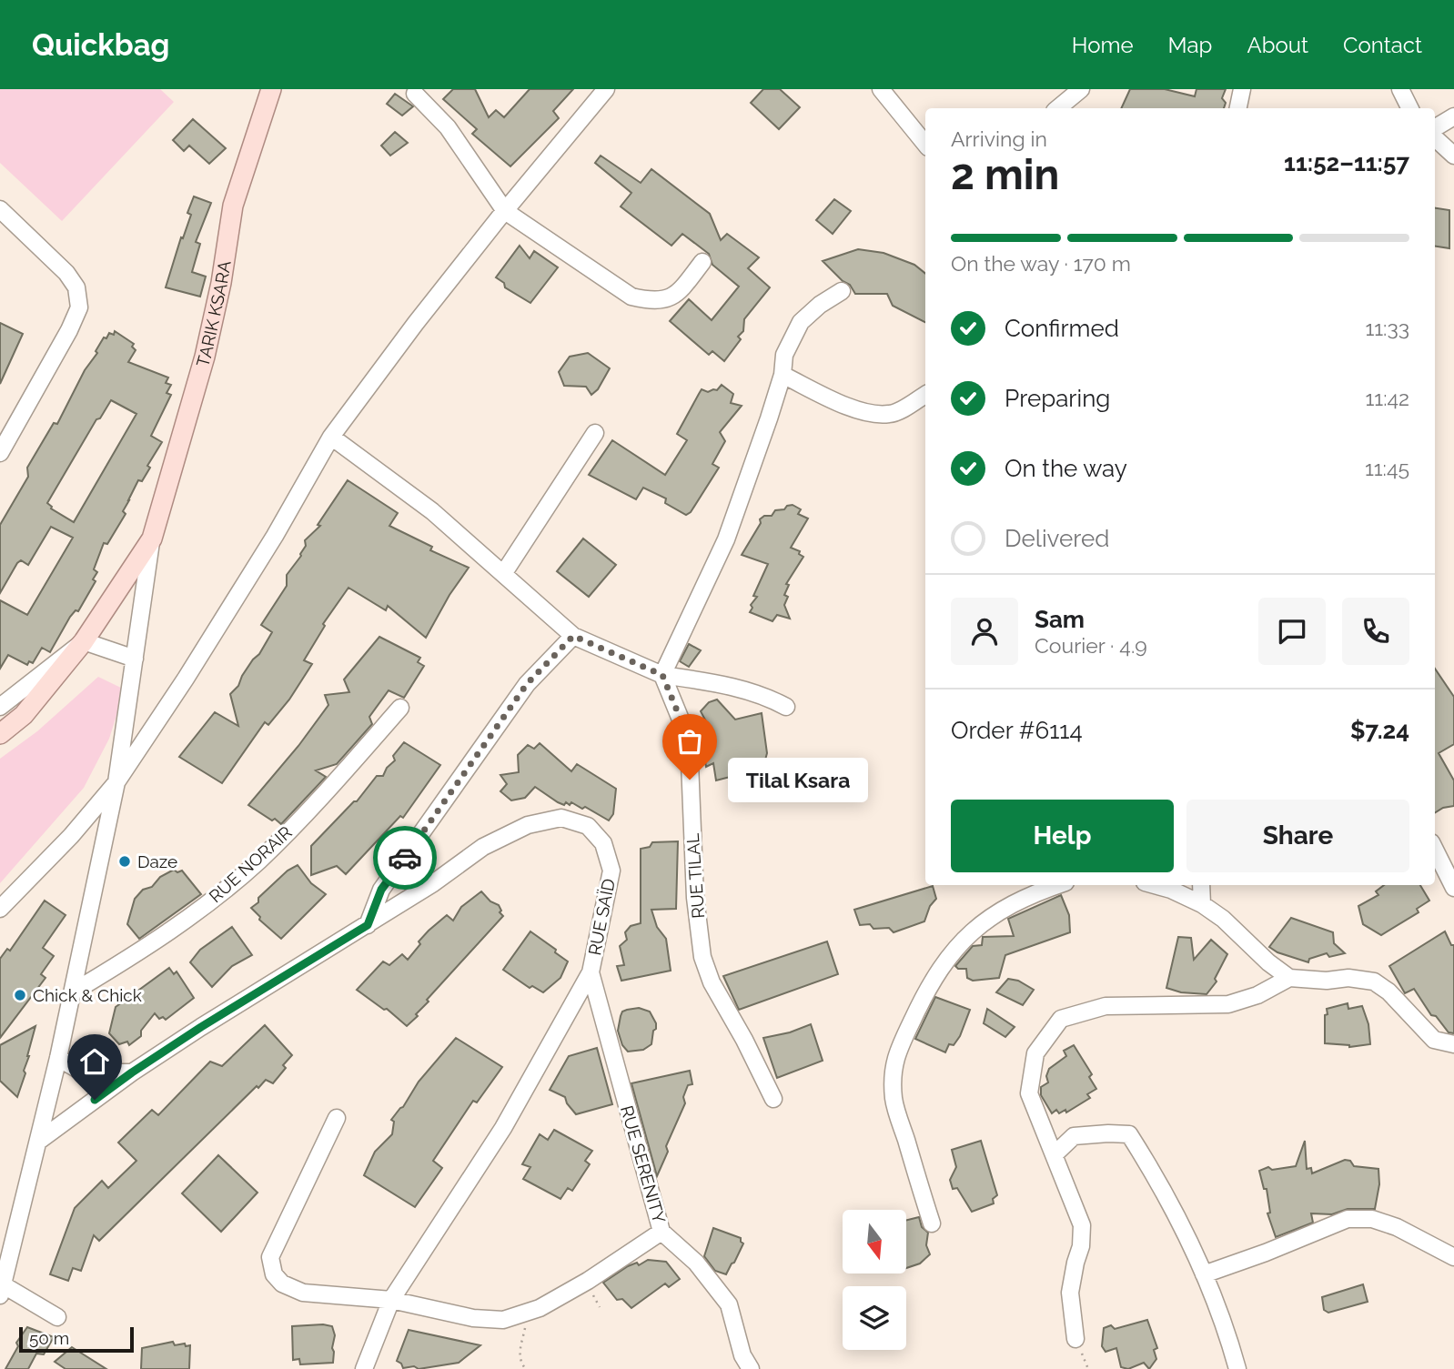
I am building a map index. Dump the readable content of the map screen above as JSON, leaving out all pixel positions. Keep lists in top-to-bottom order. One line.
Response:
{"streets":{"main road":["TARIK KSARA"],"street":["RUE NORAIR","RUE TILAL","RUE SAÏD","RUE SERENITY"]},"crossings":[["RUE SAÏD","RUE SERENITY"]],"places":["Tilal Ksara","Daze","Chick & Chick"],"scale_bar":"50 m","north":"bottom","page":{"header":"Quickbag","nav":["Home","Map","About","Contact"],"heading":["2 min","Arriving in","11:52–11:57"],"panel":["Sam","Courier · 4.9","Order #6114","$7.24"],"bar":"On the way · 170 m","list":[["Confirmed","11:33"],["Preparing","11:42"],["On the way","11:45"],"Delivered"],"bubble":"Tilal Ksara","buttons":["Help","Share"],"scale":"50 m"}}
